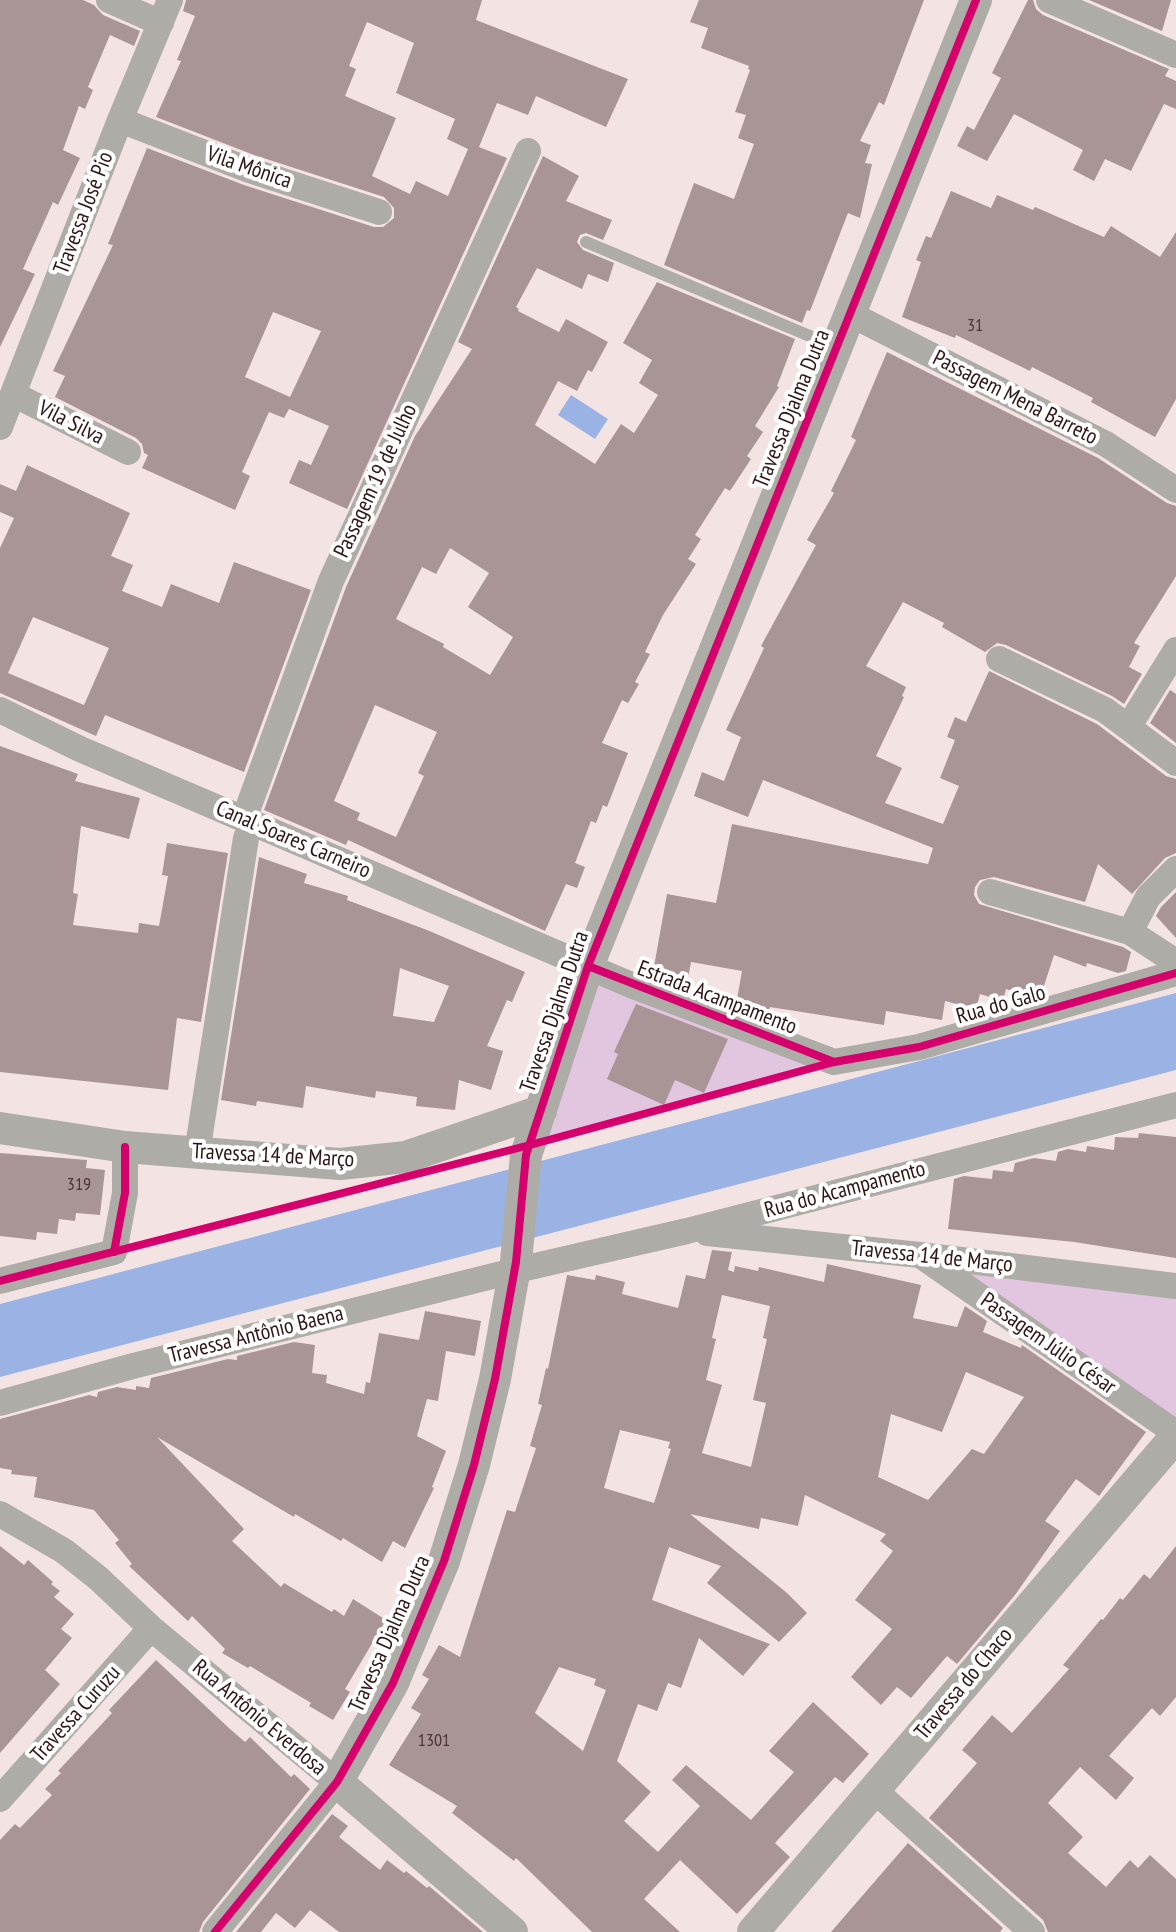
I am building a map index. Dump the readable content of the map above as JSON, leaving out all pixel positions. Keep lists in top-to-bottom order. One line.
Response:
{"streets":{"street":["Vila Mônica","Travessa José Pio","Passagem Mena Barreto","Travessa Djalma Dutra","Vila Silva","Passagem 19 de Julho","Canal Soares Carneiro","Estrada Acampamento","Rua do Galo","Travessa 14 de Março","Rua do Acampamento","Travessa Antônio Baena","Passagem Júlio César","Travessa do Chaco","Travessa Curuzu","Rua Antônio Everdosa"]},"crossings":[["Vila Mônica","Travessa José Pio"],["Travessa José Pio","Vila Silva"],["Passagem Mena Barreto","Travessa Djalma Dutra"],["Travessa Djalma Dutra","Canal Soares Carneiro"],["Travessa Djalma Dutra","Estrada Acampamento"],["Travessa Djalma Dutra","Travessa 14 de Março"],["Travessa Djalma Dutra","Rua do Acampamento"],["Travessa Djalma Dutra","Travessa Antônio Baena"],["Travessa Djalma Dutra","Rua Antônio Everdosa"],["Passagem 19 de Julho","Canal Soares Carneiro"],["Passagem 19 de Julho","Travessa 14 de Março"],["Canal Soares Carneiro","Estrada Acampamento"],["Estrada Acampamento","Rua do Galo"],["Travessa 14 de Março","Rua do Acampamento"],["Travessa 14 de Março","Passagem Júlio César"],["Rua do Acampamento","Travessa Antônio Baena"],["Passagem Júlio César","Travessa do Chaco"],["Travessa Curuzu","Rua Antônio Everdosa"]],"house_numbers":["31","319","1301"]}
